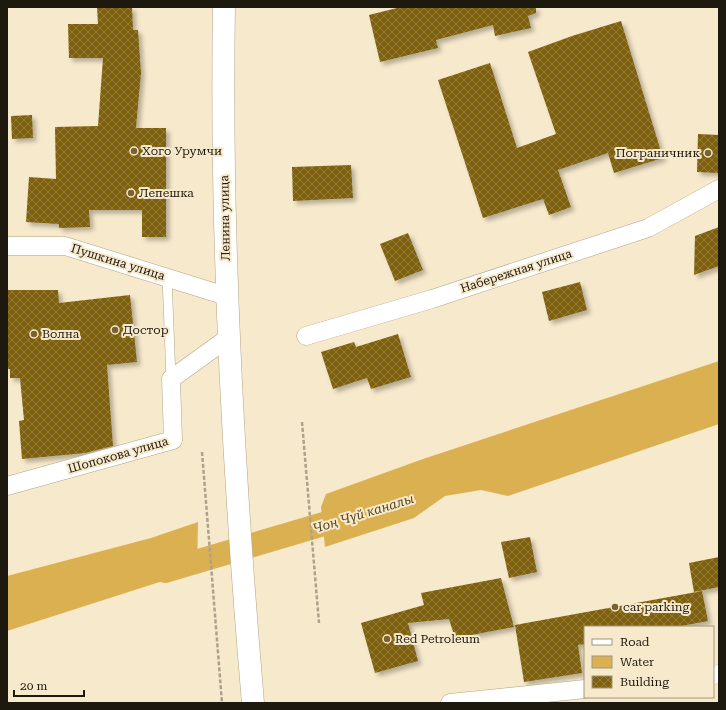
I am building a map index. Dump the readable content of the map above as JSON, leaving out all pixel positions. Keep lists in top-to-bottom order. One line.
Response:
{"streets":{"main road":["Ленина улица"],"street":["Пушкина улица","Набережная улица","Шопокова улица"]},"crossings":[["Ленина улица","Пушкина улица"]],"water":["Чоң Чүй каналы"],"places":["Хого Урумчи","Пограничник","Лепешка","Достор","Волна","car parking","Red Petroleum"],"legend":["Road","Water","Building"],"scale_bar":"20 m"}
